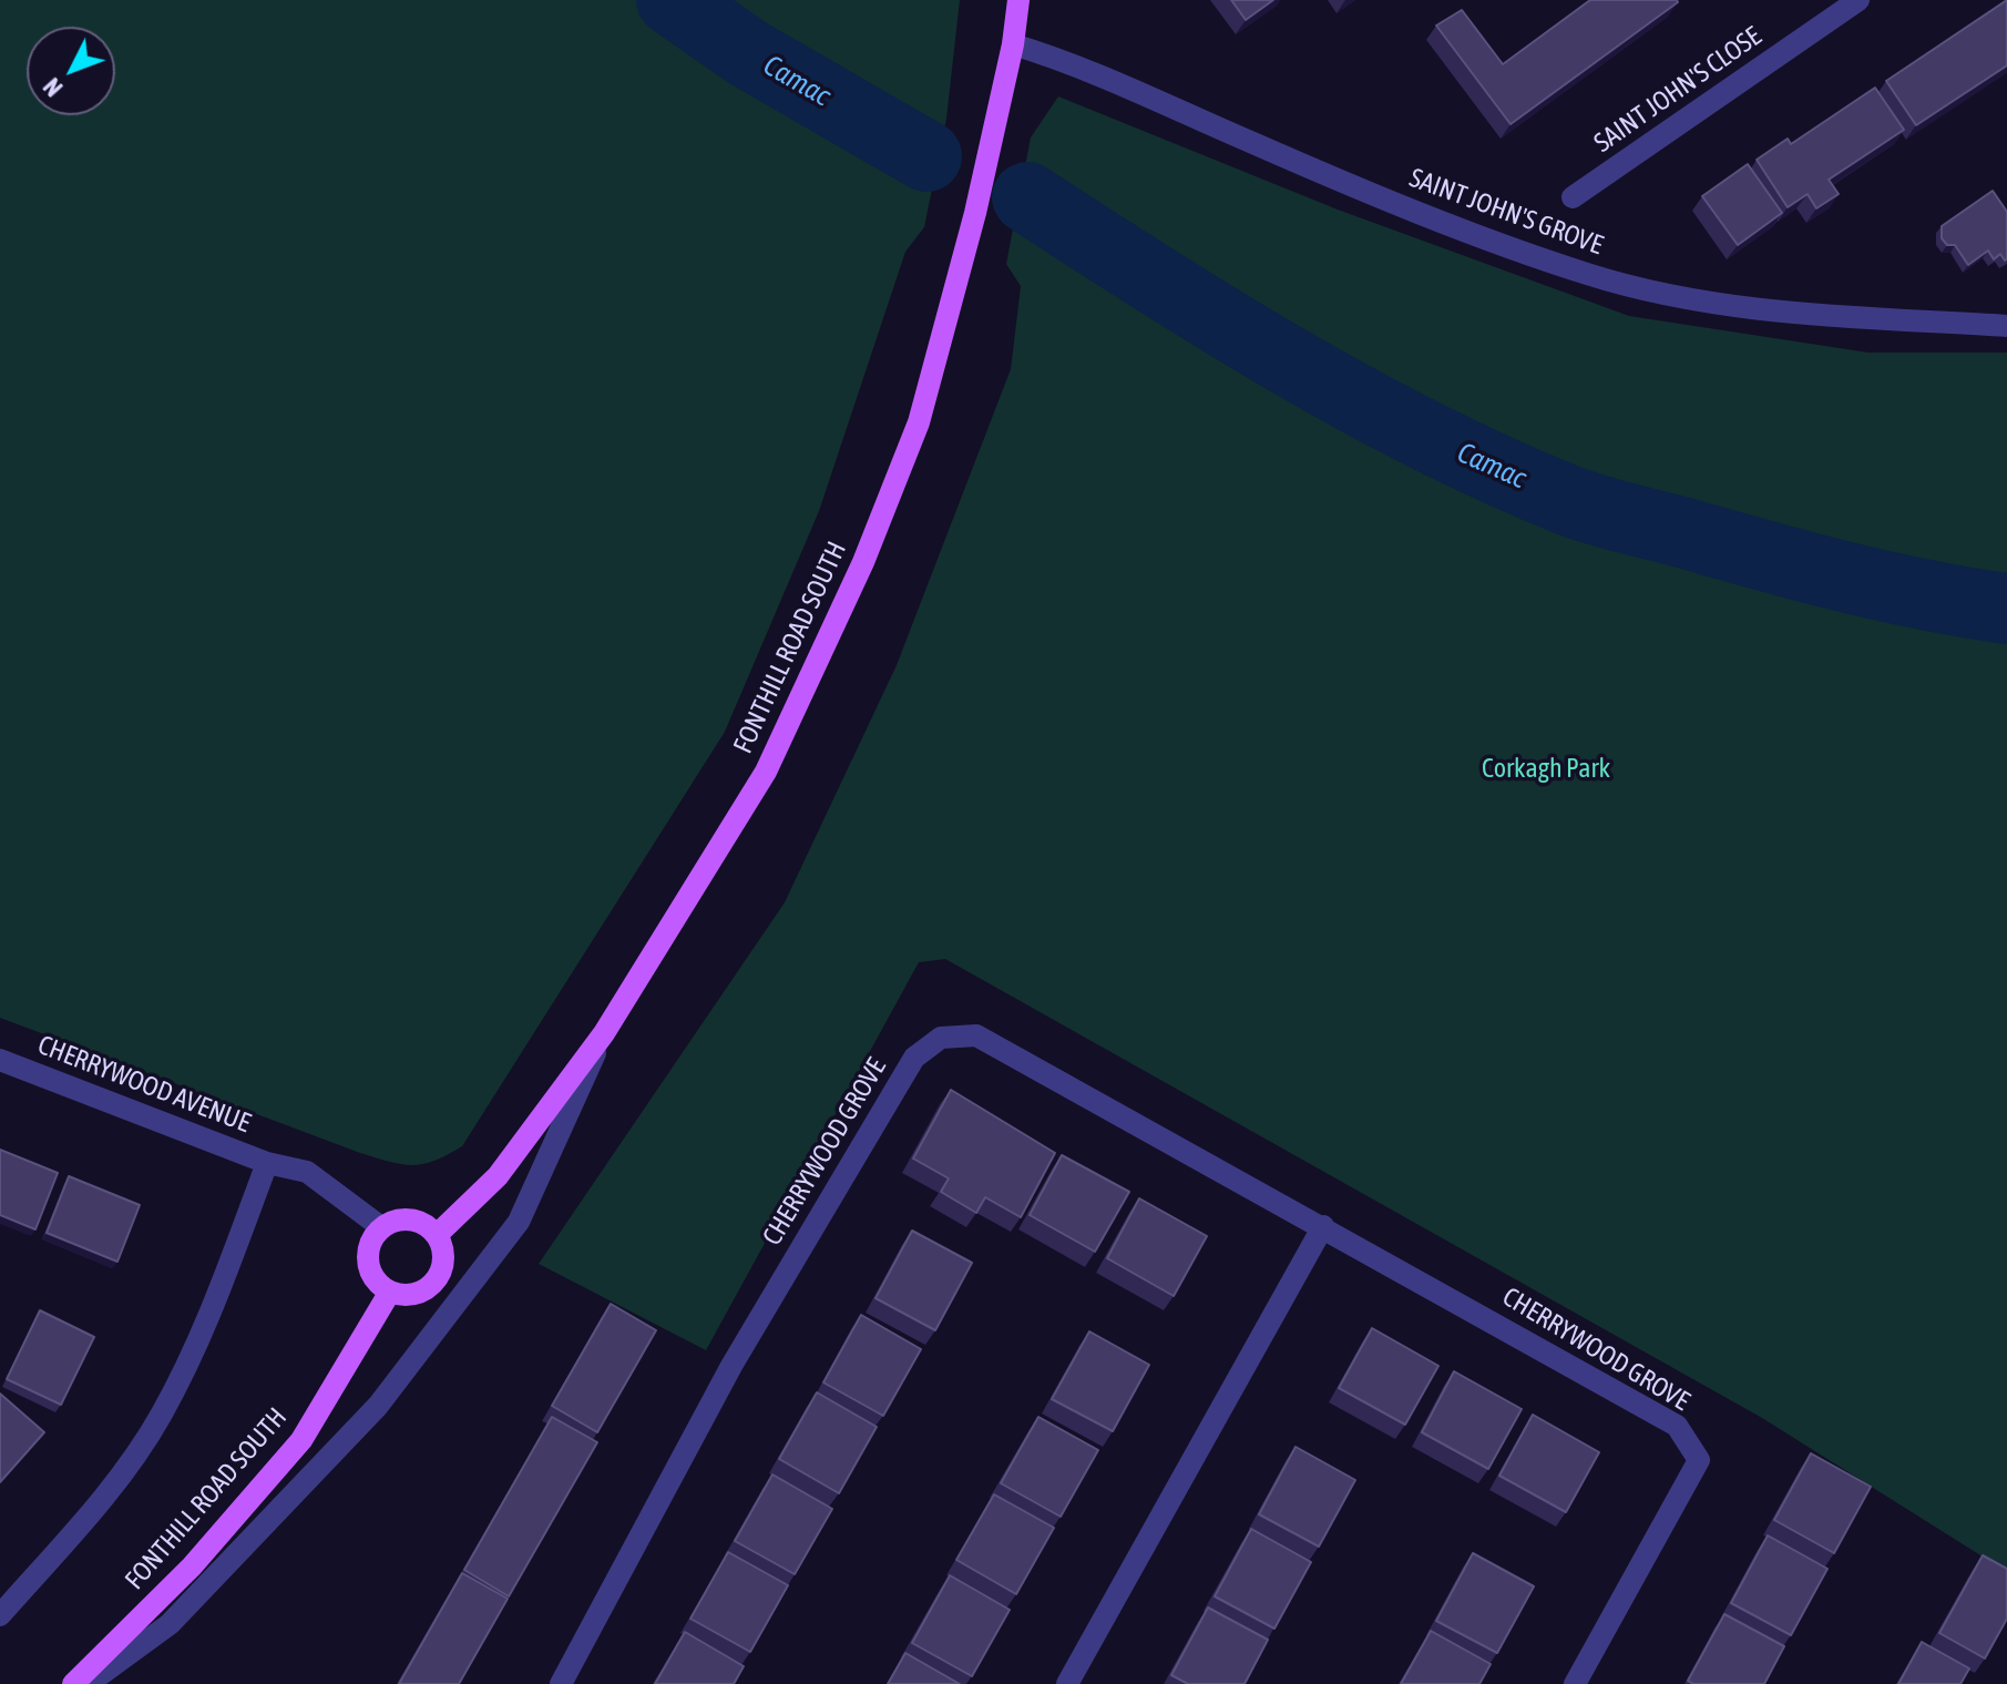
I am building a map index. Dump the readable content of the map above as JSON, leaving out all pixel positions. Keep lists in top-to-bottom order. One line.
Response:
{"streets":{"main road":["FONTHILL ROAD SOUTH"],"street":["SAINT JOHN'S CLOSE","SAINT JOHN'S GROVE","CHERRYWOOD AVENUE","CHERRYWOOD GROVE"]},"crossings":[["SAINT JOHN'S GROVE","FONTHILL ROAD SOUTH"],["FONTHILL ROAD SOUTH","CHERRYWOOD AVENUE"]],"water":["Camac"],"parks":["Corkagh Park"],"north":"bottom left"}
